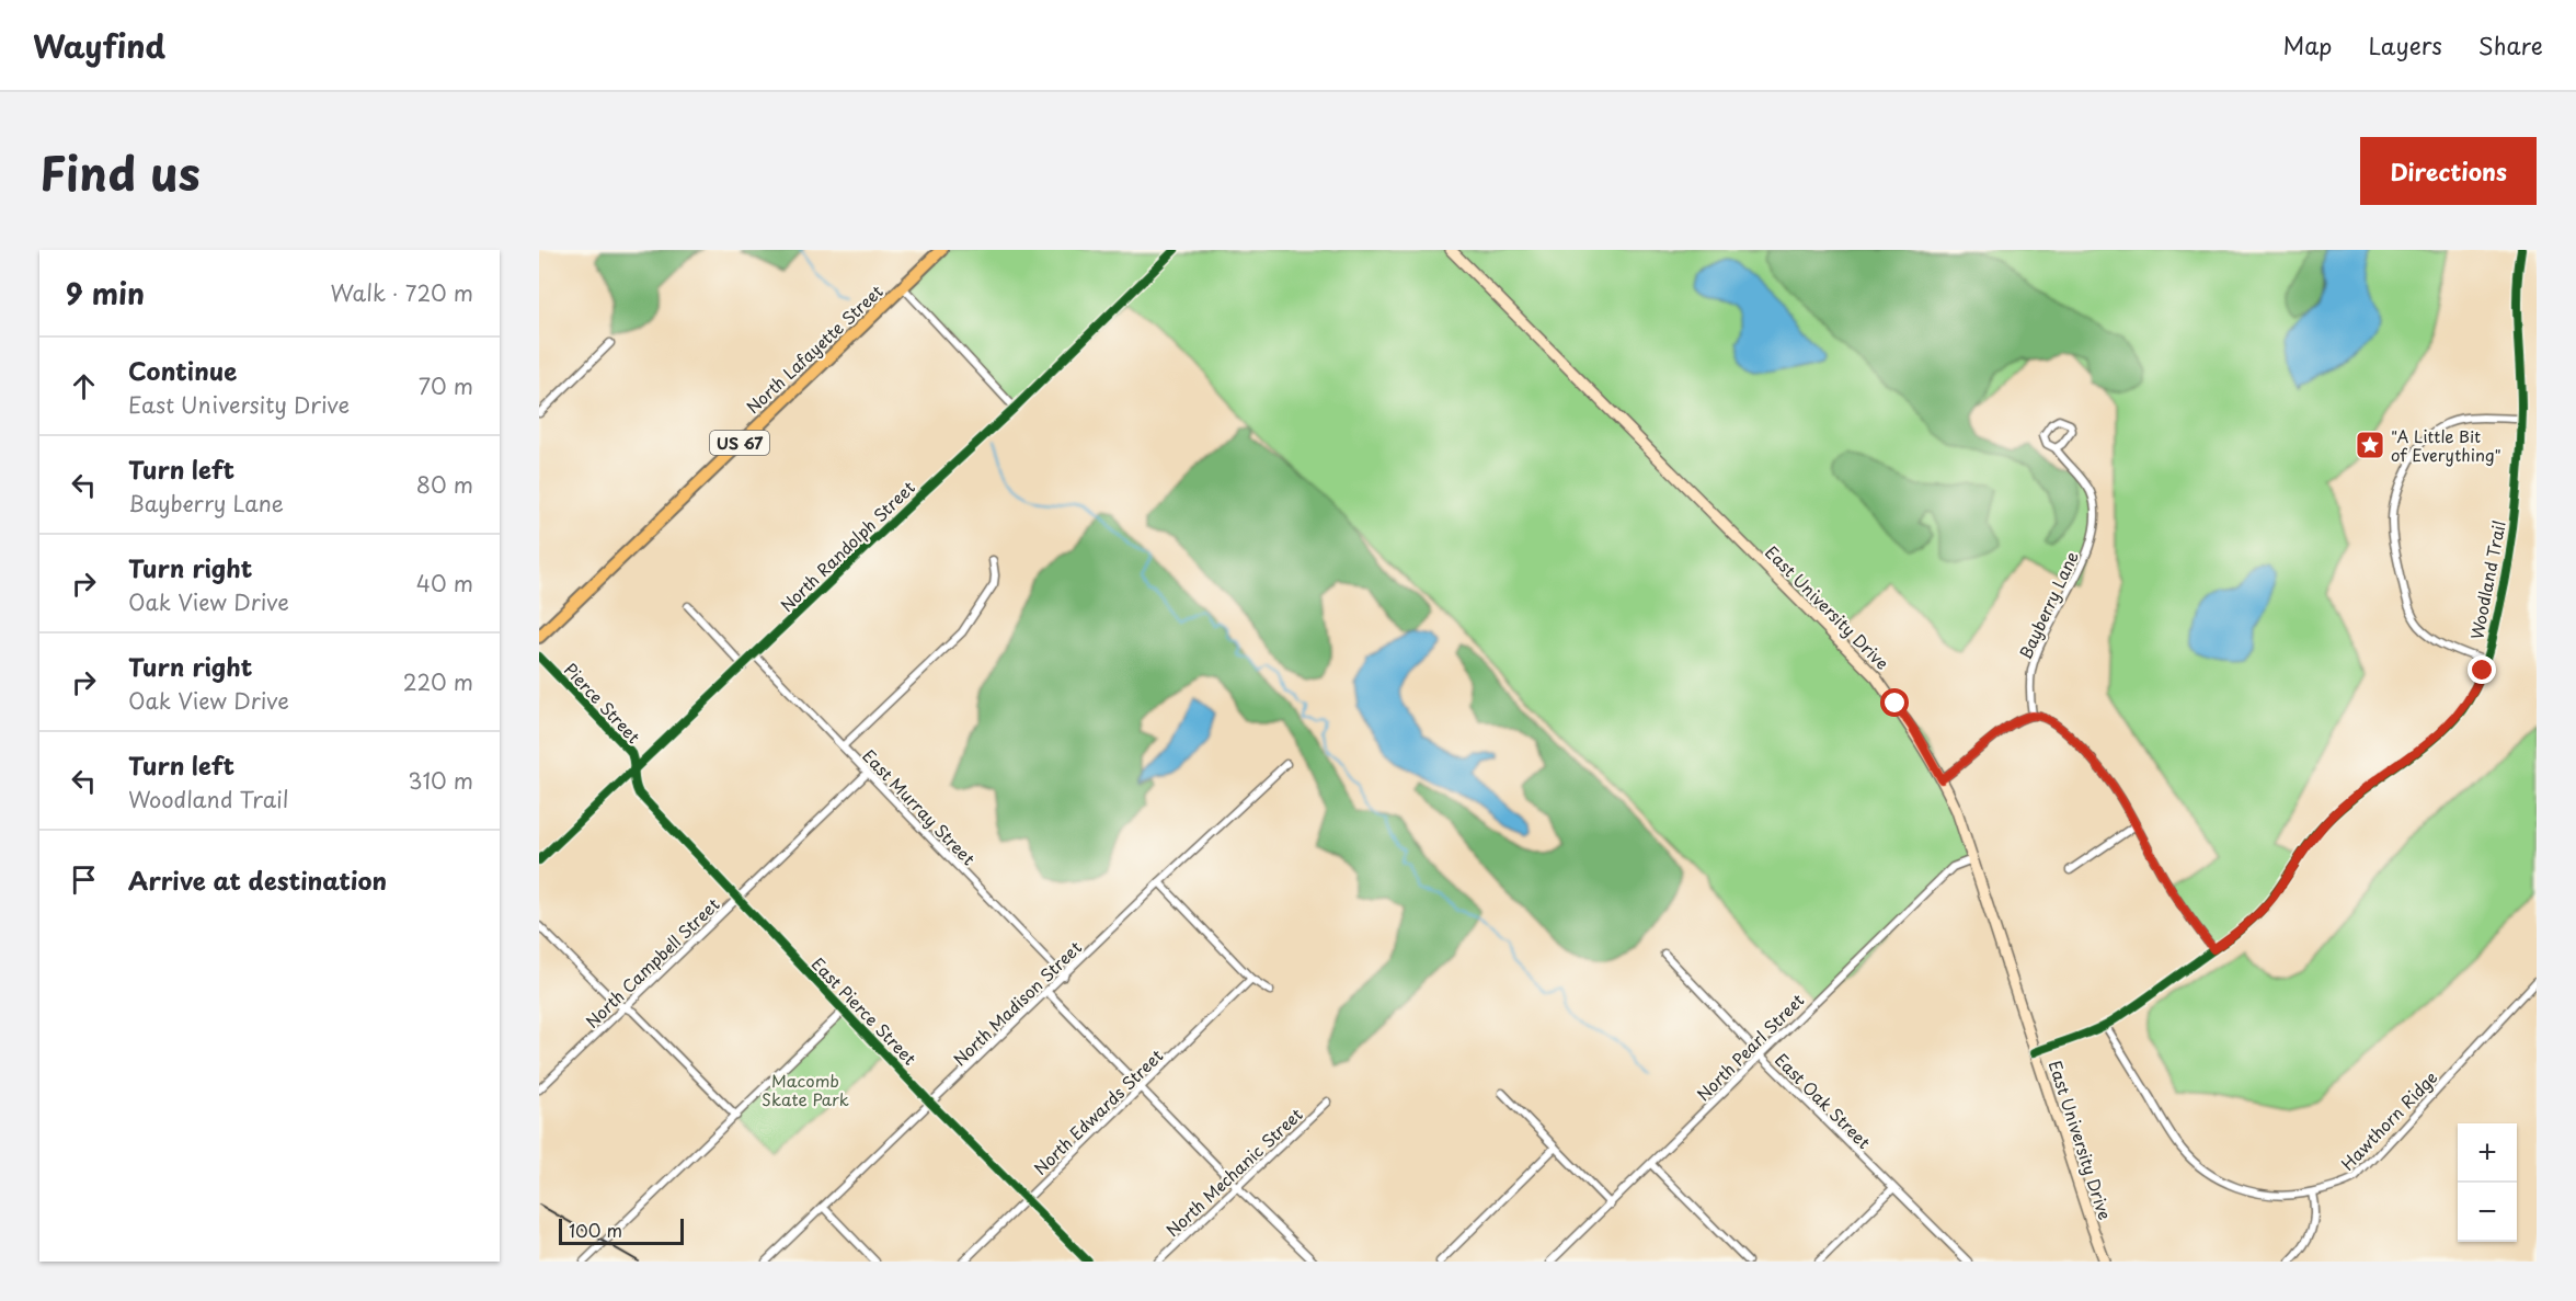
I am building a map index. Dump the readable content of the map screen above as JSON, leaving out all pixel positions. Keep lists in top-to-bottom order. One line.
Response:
{"streets":{"highway":["North Lafayette Street","US 67"],"main road":["East University Drive"],"street":["North Randolph Street","Woodland Trail","Bayberry Lane","Pierce Street","East Murray Street","North Campbell Street","North Madison Street","East Pierce Street","North Pearl Street","East Oak Street","North Edwards Street","Hawthorn Ridge","North Mechanic Street"]},"crossings":[["North Randolph Street","Pierce Street"],["North Randolph Street","East Murray Street"],["North Randolph Street","East Pierce Street"],["Woodland Trail","East University Drive"],["Woodland Trail","Hawthorn Ridge"],["East University Drive","North Pearl Street"],["Pierce Street","East Pierce Street"],["East Murray Street","North Campbell Street"],["East Murray Street","North Madison Street"],["North Campbell Street","East Pierce Street"],["North Madison Street","East Pierce Street"],["East Pierce Street","North Edwards Street"],["North Pearl Street","East Oak Street"]],"parks":["Macomb Skate Park"],"places":{"place":["\"A Little Bit of Everything\""]},"scale_bar":"100 m","page":{"header":"Wayfind","nav":["Map","Layers","Share"],"title":"Find us","buttons":"Directions","heading":["9 min","Walk · 720 m"],"list":[["Continue","East University Drive","70 m"],["Turn left","Bayberry Lane","80 m"],["Turn right","Oak View Drive","40 m"],["Turn right","Oak View Drive","220 m"],["Turn left","Woodland Trail","310 m"],"Arrive at destination"],"map_buttons":["+","−"],"scale":"100 m"}}
